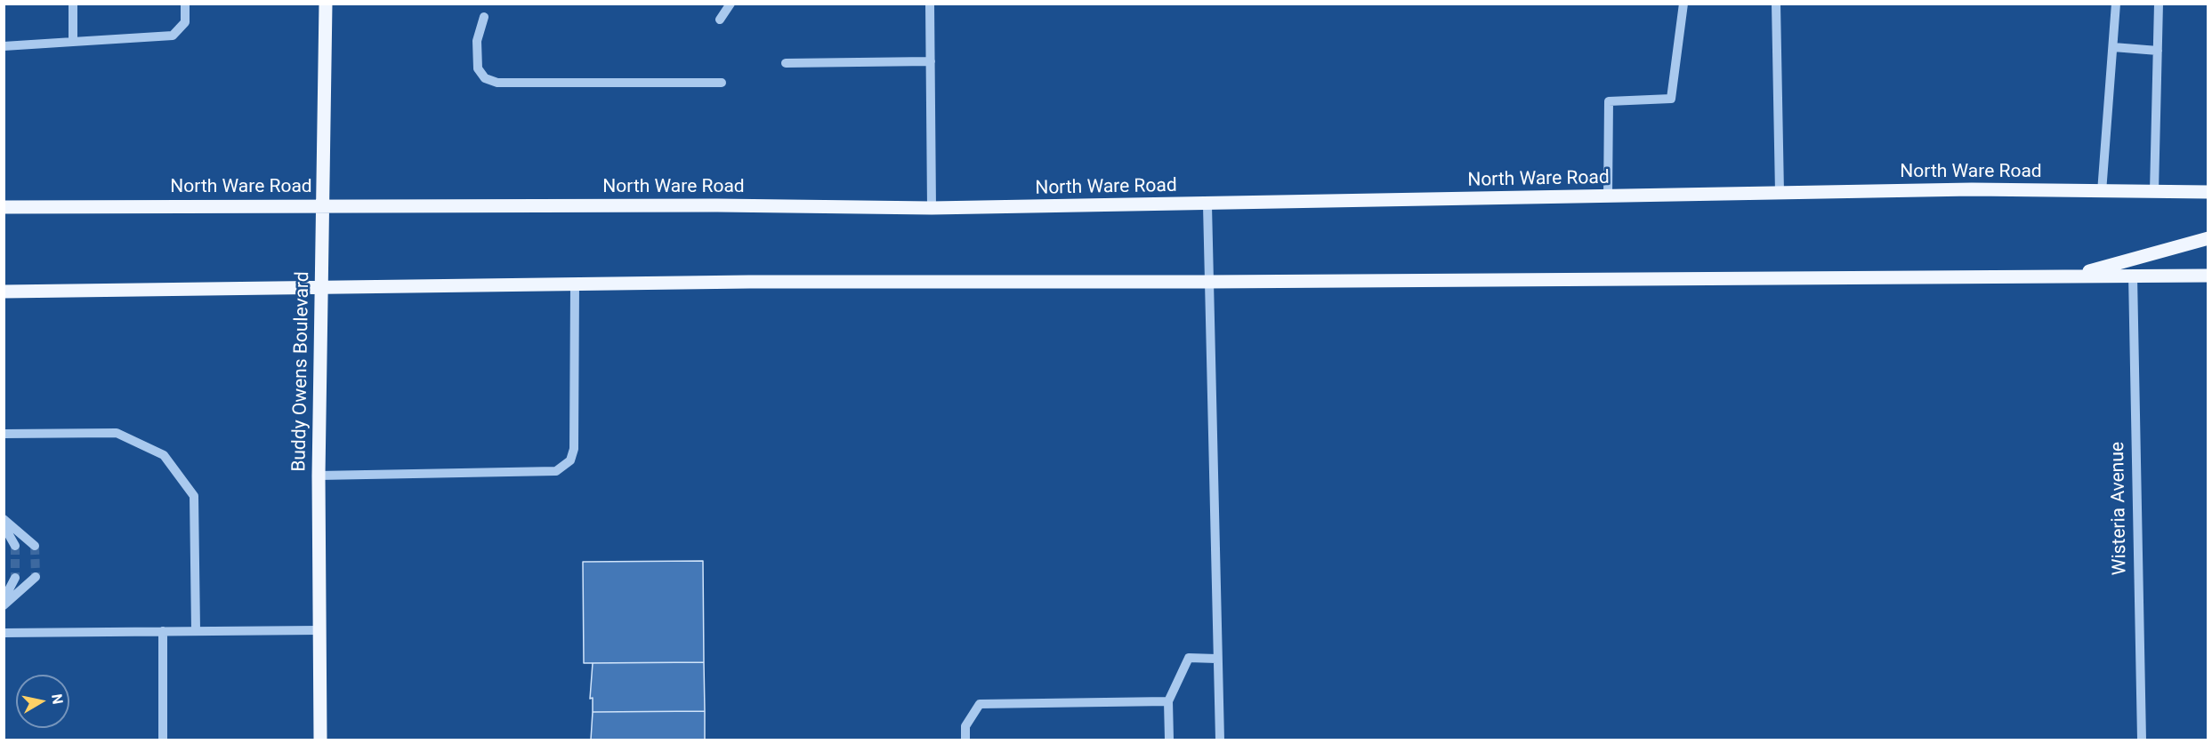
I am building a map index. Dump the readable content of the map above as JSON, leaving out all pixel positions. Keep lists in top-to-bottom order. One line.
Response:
{"streets":{"main road":["North Ware Road","Buddy Owens Boulevard"],"street":["Wisteria Avenue"]},"crossings":[["North Ware Road","Buddy Owens Boulevard"]],"north":"right"}
